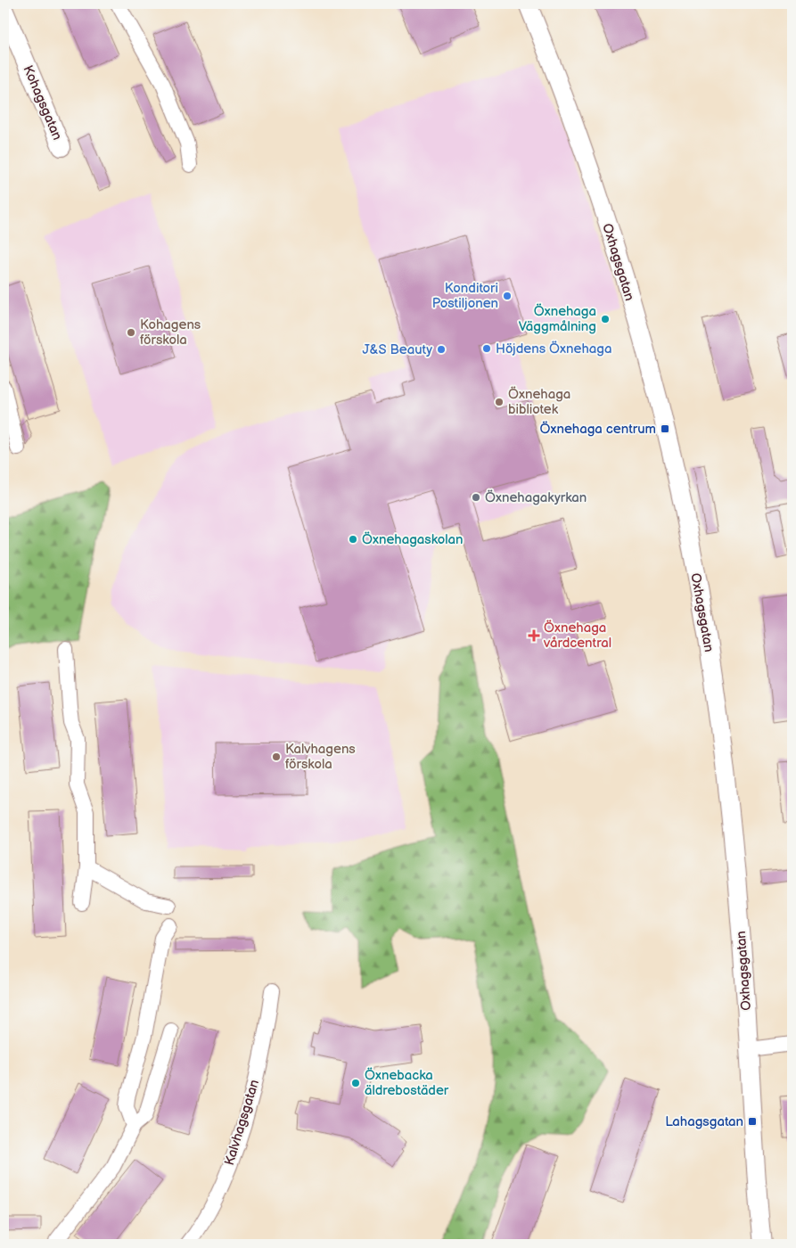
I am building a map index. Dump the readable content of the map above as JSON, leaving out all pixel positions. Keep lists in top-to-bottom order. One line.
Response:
{"streets":{"street":["Kohagsgatan","Oxhagsgatan","Kalvhagsgatan"]},"places":{"other":["Konditori Postiljonen","Öxnehaga Väggmålning","Kohagens förskola","Höjdens Öxnehaga","J&S Beauty","Öxnehaga bibliotek","Öxnehagakyrkan","Öxnehagaskolan","Kalvhagens förskola","Öxnebacka äldrebostäder"],"transit":["Öxnehaga centrum","Lahagsgatan"],"health":["Öxnehaga vårdcentral"]}}
